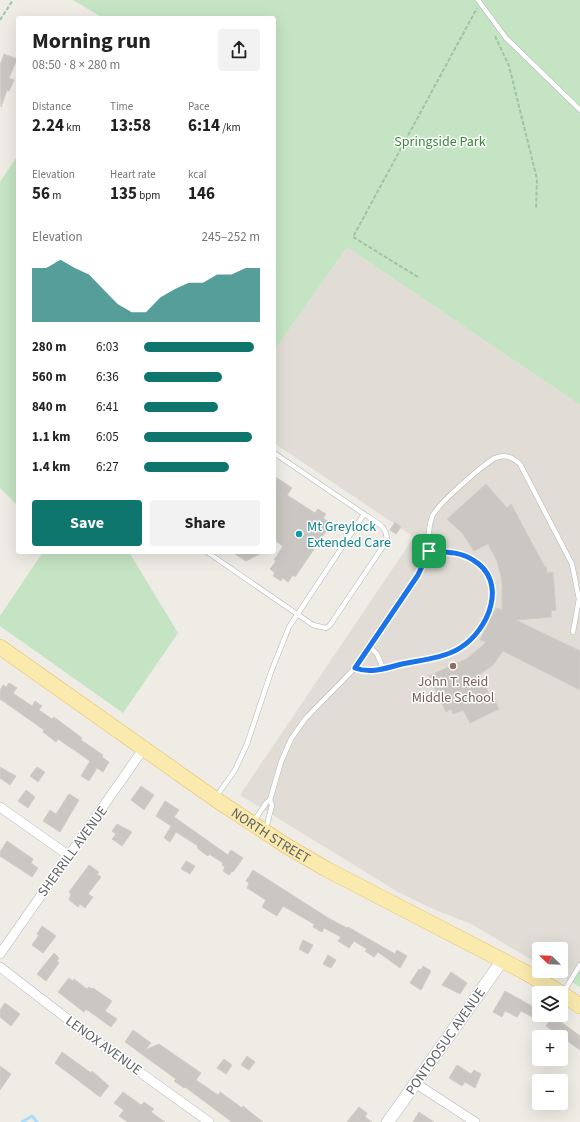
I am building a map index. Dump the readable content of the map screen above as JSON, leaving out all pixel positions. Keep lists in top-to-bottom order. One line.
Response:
{"streets":{"main road":["NORTH STREET"],"street":["SHERRILL AVENUE","PONTOOSUC AVENUE","LENOX AVENUE"]},"crossings":[["NORTH STREET","SHERRILL AVENUE"],["NORTH STREET","PONTOOSUC AVENUE"]],"parks":["Springside Park"],"places":["Mt Greylock Extended Care","John T. Reid Middle School"],"north":"top left","page":{"heading":["Morning run","08:50 · 8 × 280 m"],"stats":[["Distance","2.24 km"],["Time","13:58"],["Pace","6:14 /km"],["Elevation","56 m"],["Heart rate","135 bpm"],["kcal","146"]],"chart":["Elevation","245–252 m"],"list":[{"name":"280 m","note":"6:03"},{"name":"560 m","note":"6:36"},{"name":"840 m","note":"6:41"},{"name":"1.1 km","note":"6:05"},{"name":"1.4 km","note":"6:27"}],"buttons":["Save","Share"],"map_buttons":["+","−"]}}
